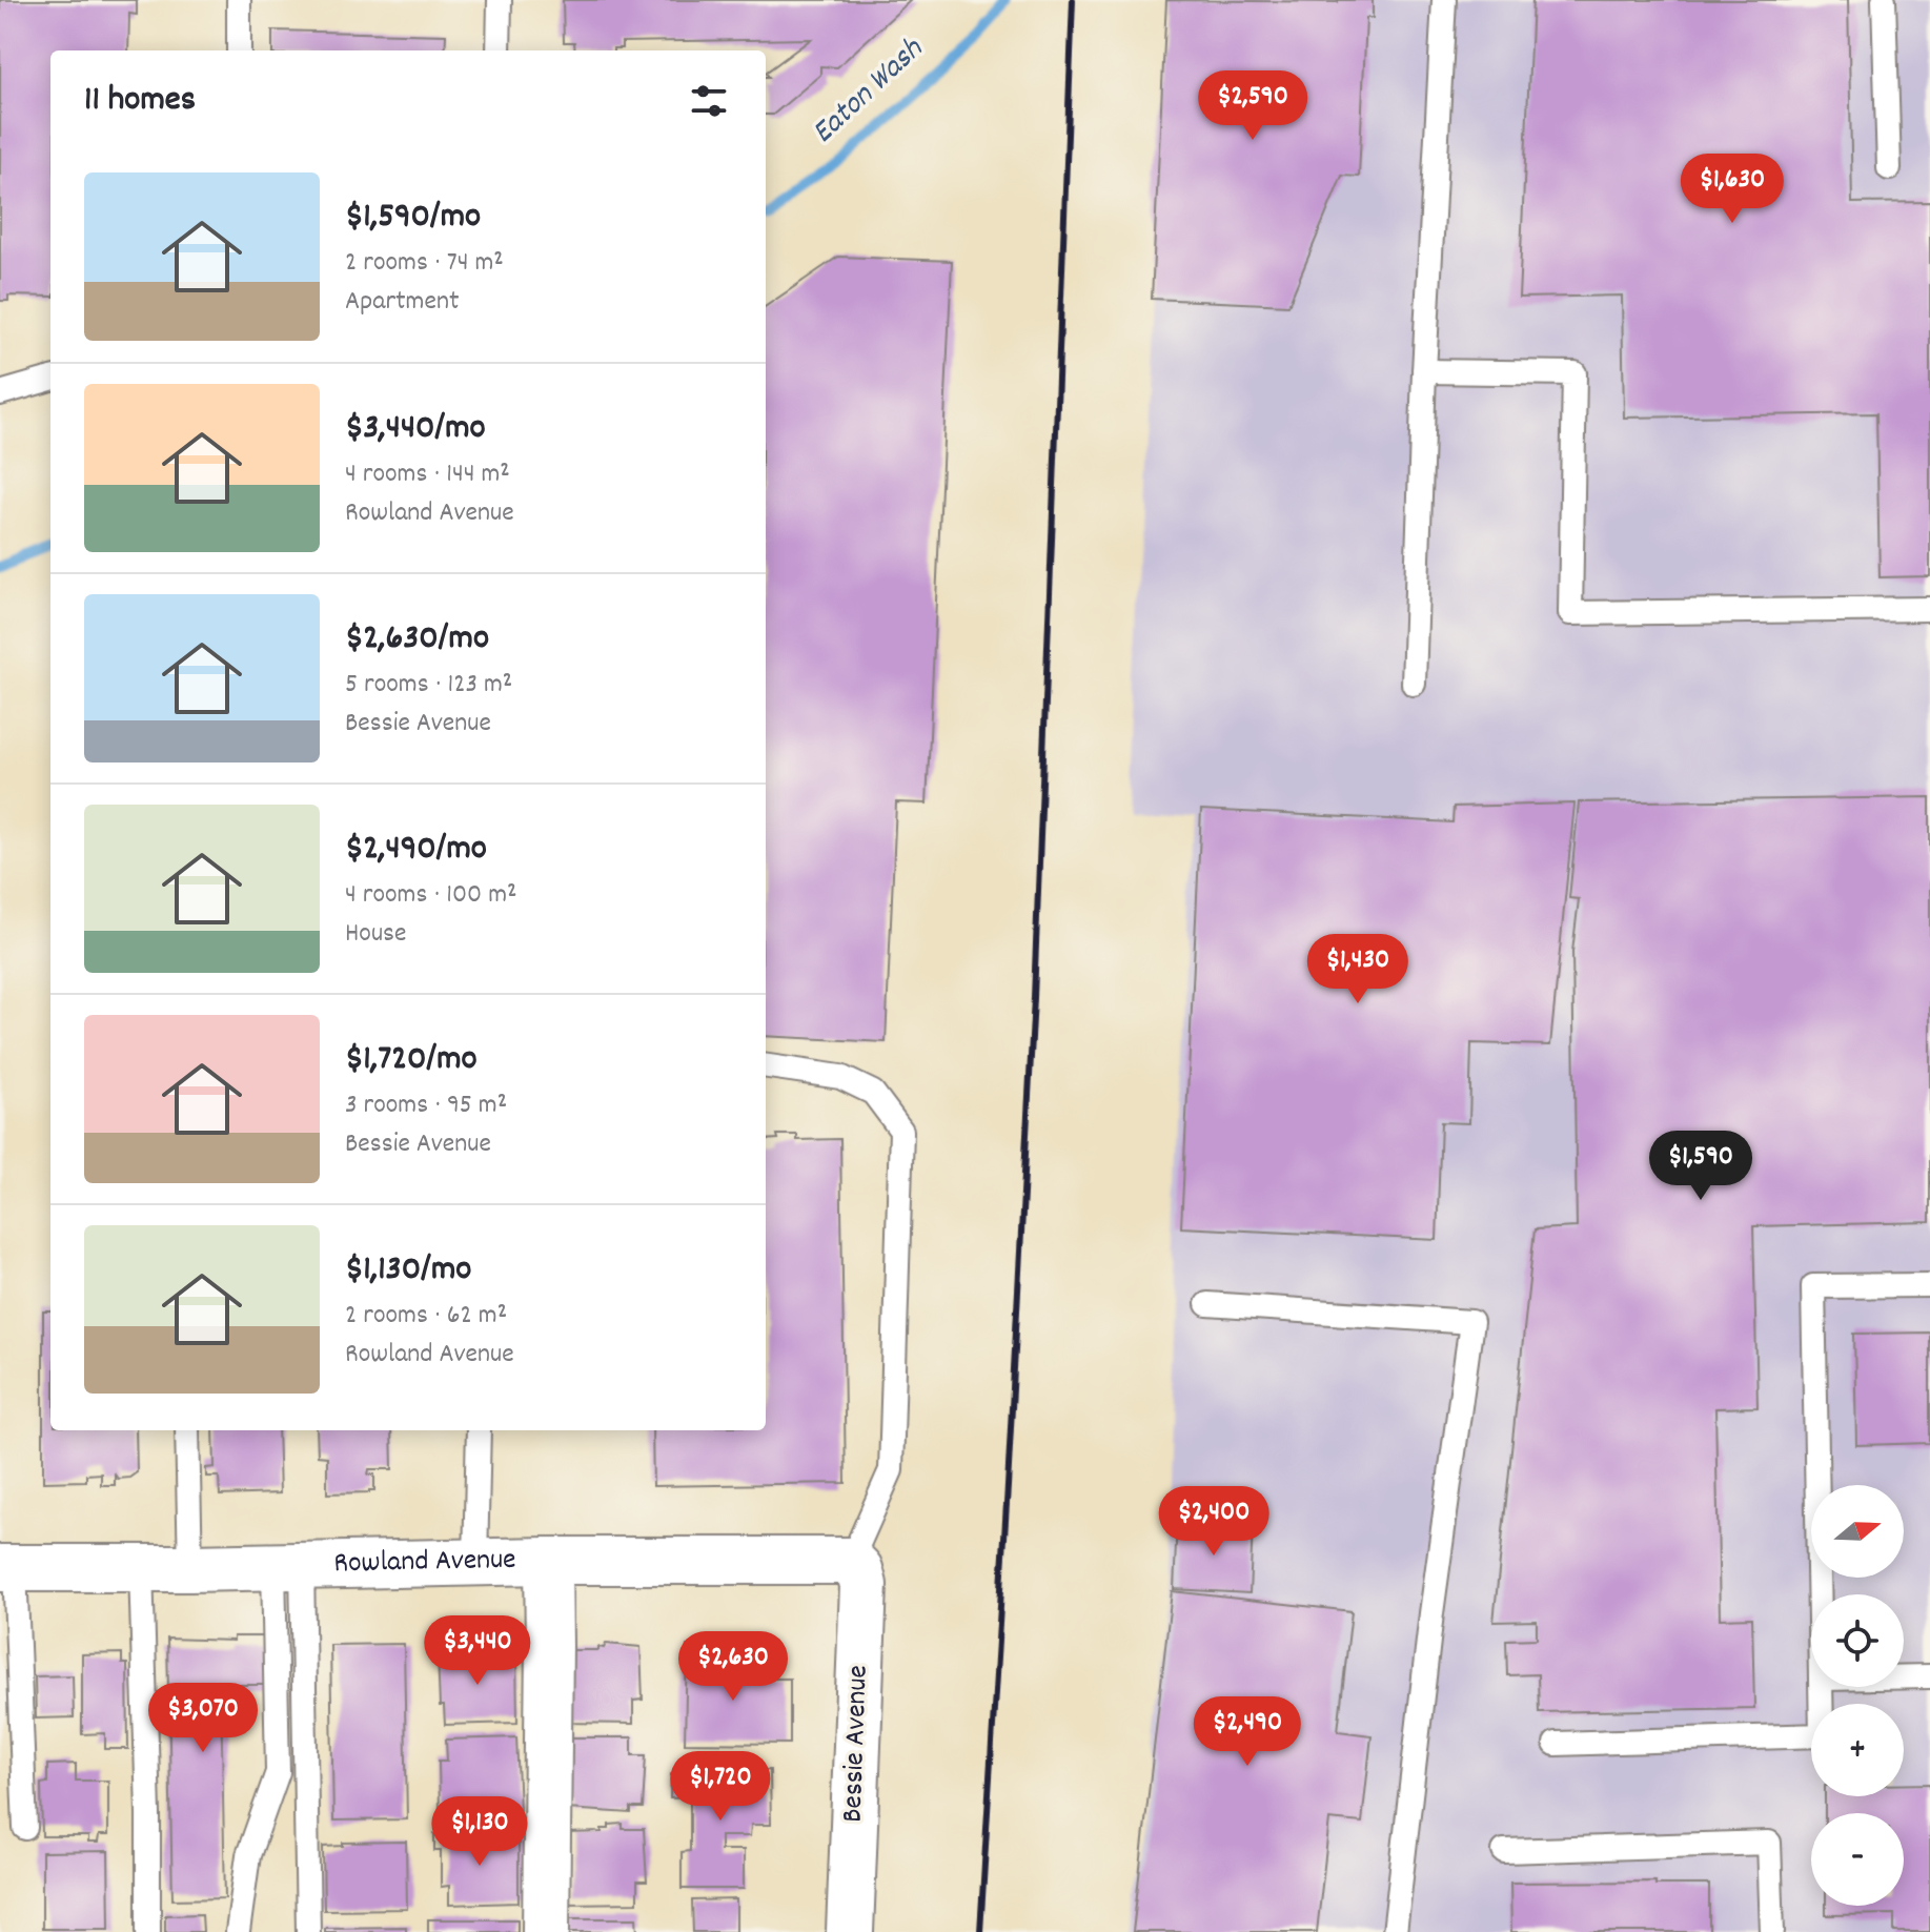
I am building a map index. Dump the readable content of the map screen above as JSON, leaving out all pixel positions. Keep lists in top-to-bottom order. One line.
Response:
{"streets":{"street":["Rowland Avenue","Bessie Avenue"]},"crossings":[["Rowland Avenue","Bessie Avenue"]],"water":["Eaton Wash"],"north":"right","page":{"heading":"11 homes","price":["$2,590","$1,630","$1,430","$1,590","$2,400","$3,440","$2,630","$3,070","$2,490","$1,720","$1,130"],"list":[{"name":"$1,590/mo","note":"2 rooms · 74 m² · Apartment"},{"name":"$3,440/mo","note":"4 rooms · 144 m² · Rowland Avenue"},{"name":"$2,630/mo","note":"5 rooms · 123 m² · Bessie Avenue"},{"name":"$2,490/mo","note":"4 rooms · 100 m² · House"},{"name":"$1,720/mo","note":"3 rooms · 95 m² · Bessie Avenue"},{"name":"$1,130/mo","note":"2 rooms · 62 m² · Rowland Avenue"}],"map_buttons":["+","−"]}}
